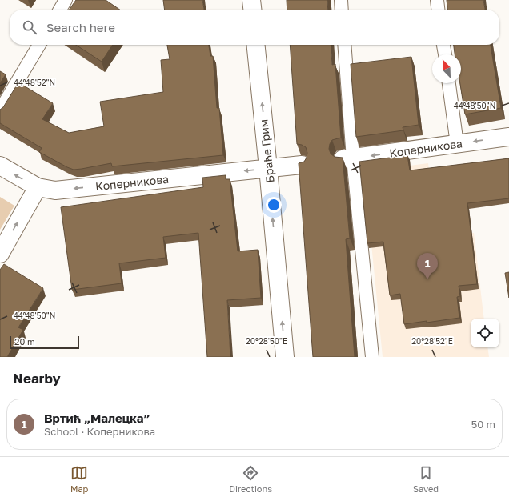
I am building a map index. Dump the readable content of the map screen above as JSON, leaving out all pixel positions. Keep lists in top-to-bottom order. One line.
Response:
{"streets":{"street":["Коперникова","Браће Грим"]},"crossings":[["Коперникова","Браће Грим"]],"one_way":["Коперникова","Браће Грим"],"scale_bar":"20 m","north":"top left","page":{"search":"Search here","pins":"1","scale":"20 m","heading":"Nearby","list":[{"mark":"1","name":"Вртић „Малецка”","note":"School · Коперникова","value":"50 m"}],"nav":["Map","Directions","Saved"]},"coordinates":["44°48'52\"N","44°48'50\"N","20°28'50\"E","20°28'52\"E"]}
